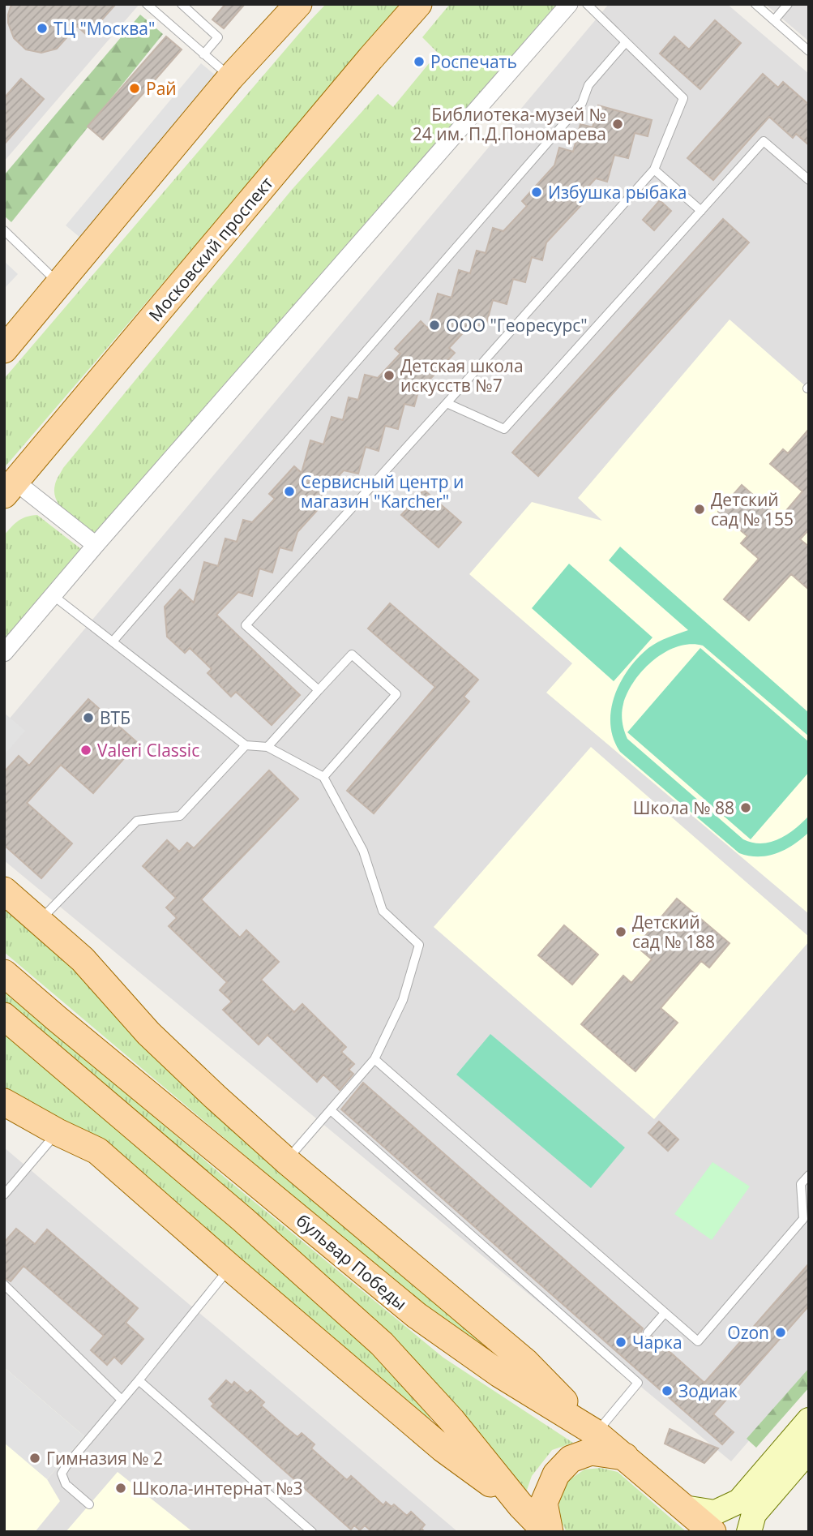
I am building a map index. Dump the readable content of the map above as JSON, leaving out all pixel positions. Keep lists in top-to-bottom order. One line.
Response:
{"streets":{"main road":["Московский проспект","бульвар Победы"]},"places":["ТЦ \"Москва\"","Роспечать","Рай","Библиотека-музей № 24 им. П.Д.Пономарева","Избушка рыбака","ООО \"Георесурс\"","Детская школа искусств №7","Сервисный центр и магазин \"Karcher\"","Детский сад № 155","ВТБ","Valeri Classic","Школа № 88","Детский сад № 188","Ozon","Чарка","Зодиак","Гимназия № 2","Школа-интернат №3"]}
